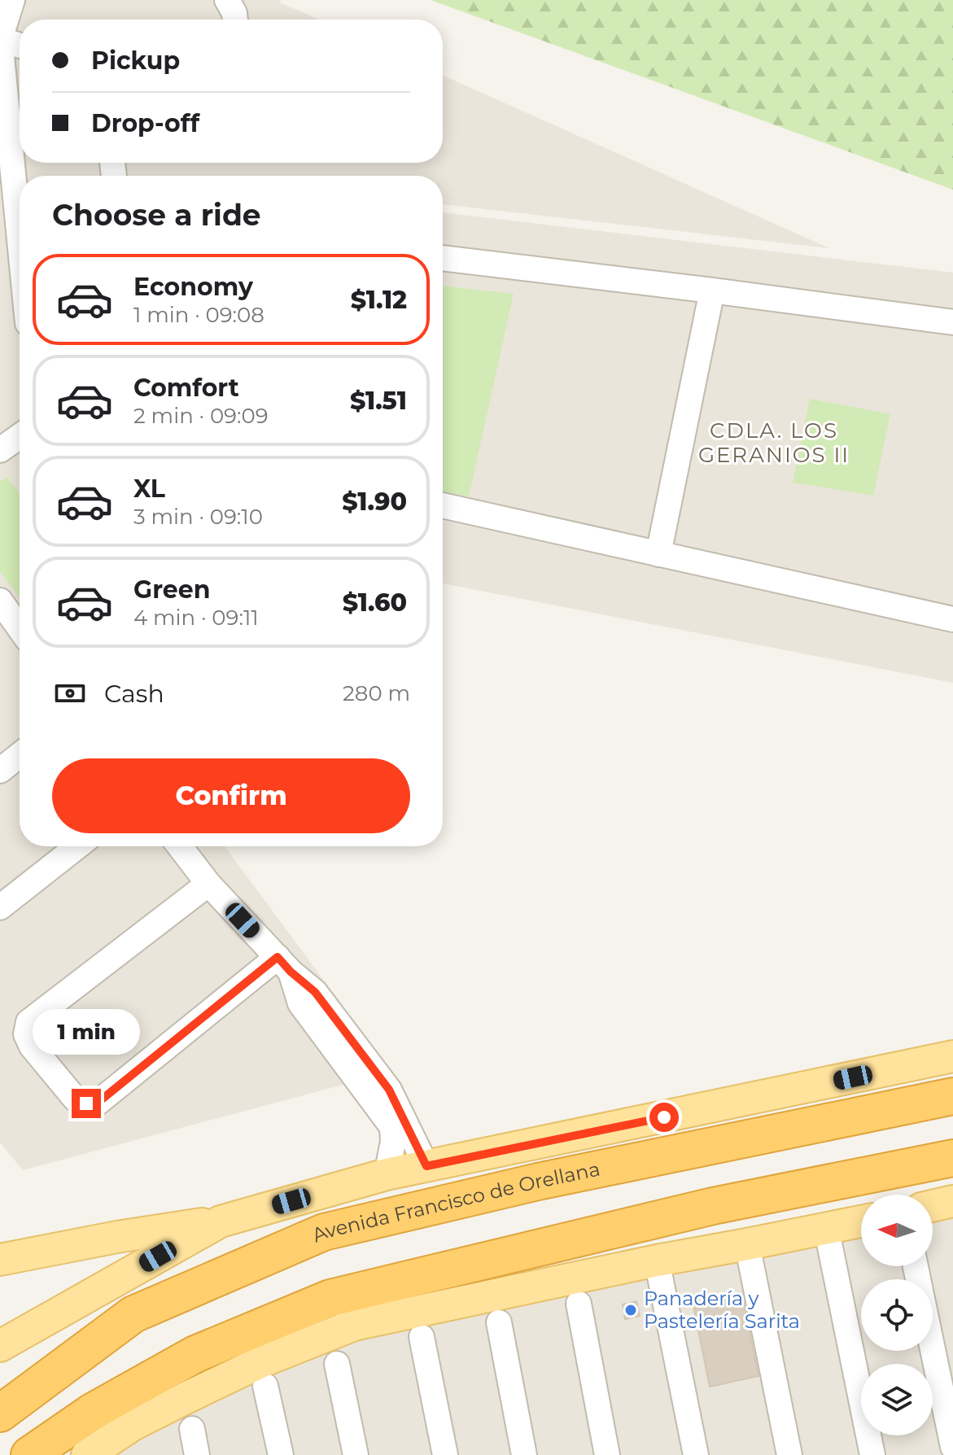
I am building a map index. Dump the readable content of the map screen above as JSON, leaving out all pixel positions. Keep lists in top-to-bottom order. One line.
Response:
{"streets":{"highway":["Avenida Francisco de Orellana"]},"districts":["CDLA. LOS GERANIOS II"],"places":["Panadería y Pastelería Sarita"],"north":"left","page":{"banner":["Pickup","Drop-off"],"heading":"Choose a ride","list":[{"name":"Economy","note":"1 min · 09:08","value":"$1.12"},{"name":"Comfort","note":"2 min · 09:09","value":"$1.51"},{"name":"XL","note":"3 min · 09:10","value":"$1.90"},{"name":"Green","note":"4 min · 09:11","value":"$1.60"}],"pay":["Cash","280 m"],"buttons":"Confirm","bubble":"1 min"}}
